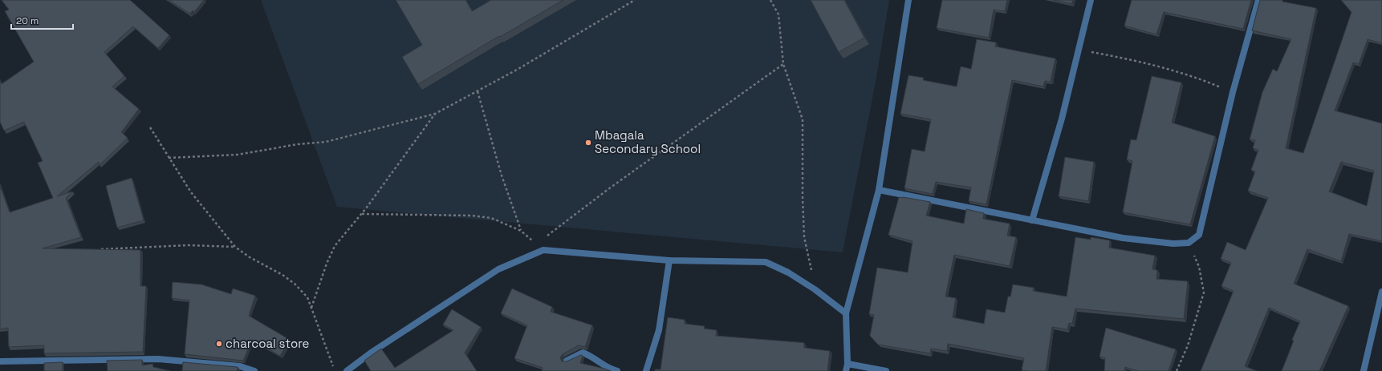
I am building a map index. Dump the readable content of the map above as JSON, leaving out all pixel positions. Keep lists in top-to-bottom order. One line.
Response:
{"places":["Mbagala Secondary School","charcoal store"],"scale_bar":"20 m"}
